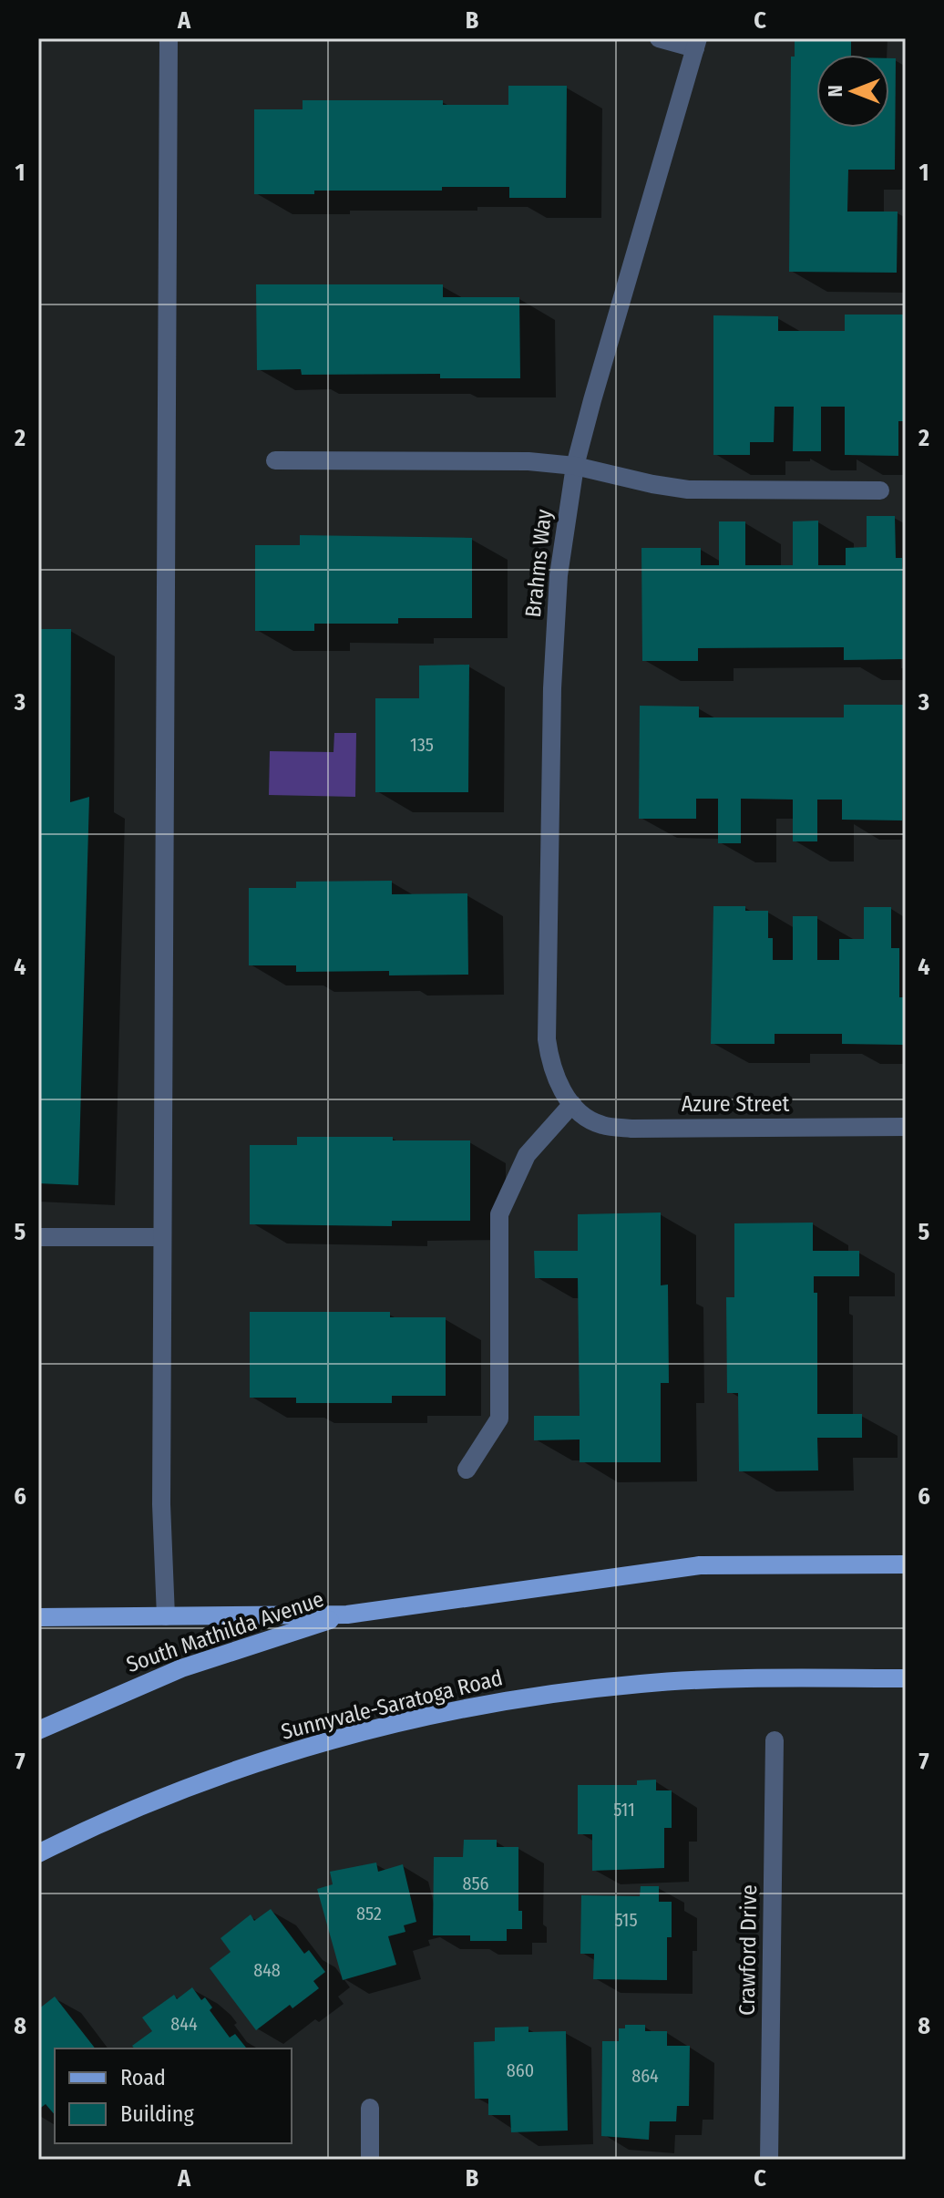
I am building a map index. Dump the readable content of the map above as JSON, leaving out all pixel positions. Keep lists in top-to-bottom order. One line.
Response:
{"streets":{"main road":["South Mathilda Avenue","Sunnyvale-Saratoga Road"],"street":["Brahms Way","Azure Street","Crawford Drive"]},"crossings":[["Brahms Way","Azure Street"]],"house_numbers":["135","511","856","852","515","848","844","860","864"],"legend":["Road","Building"],"north":"left","grid":{"columns":["A","B","C"],"rows":["1","2","3","4","5","6","7","8"]}}
